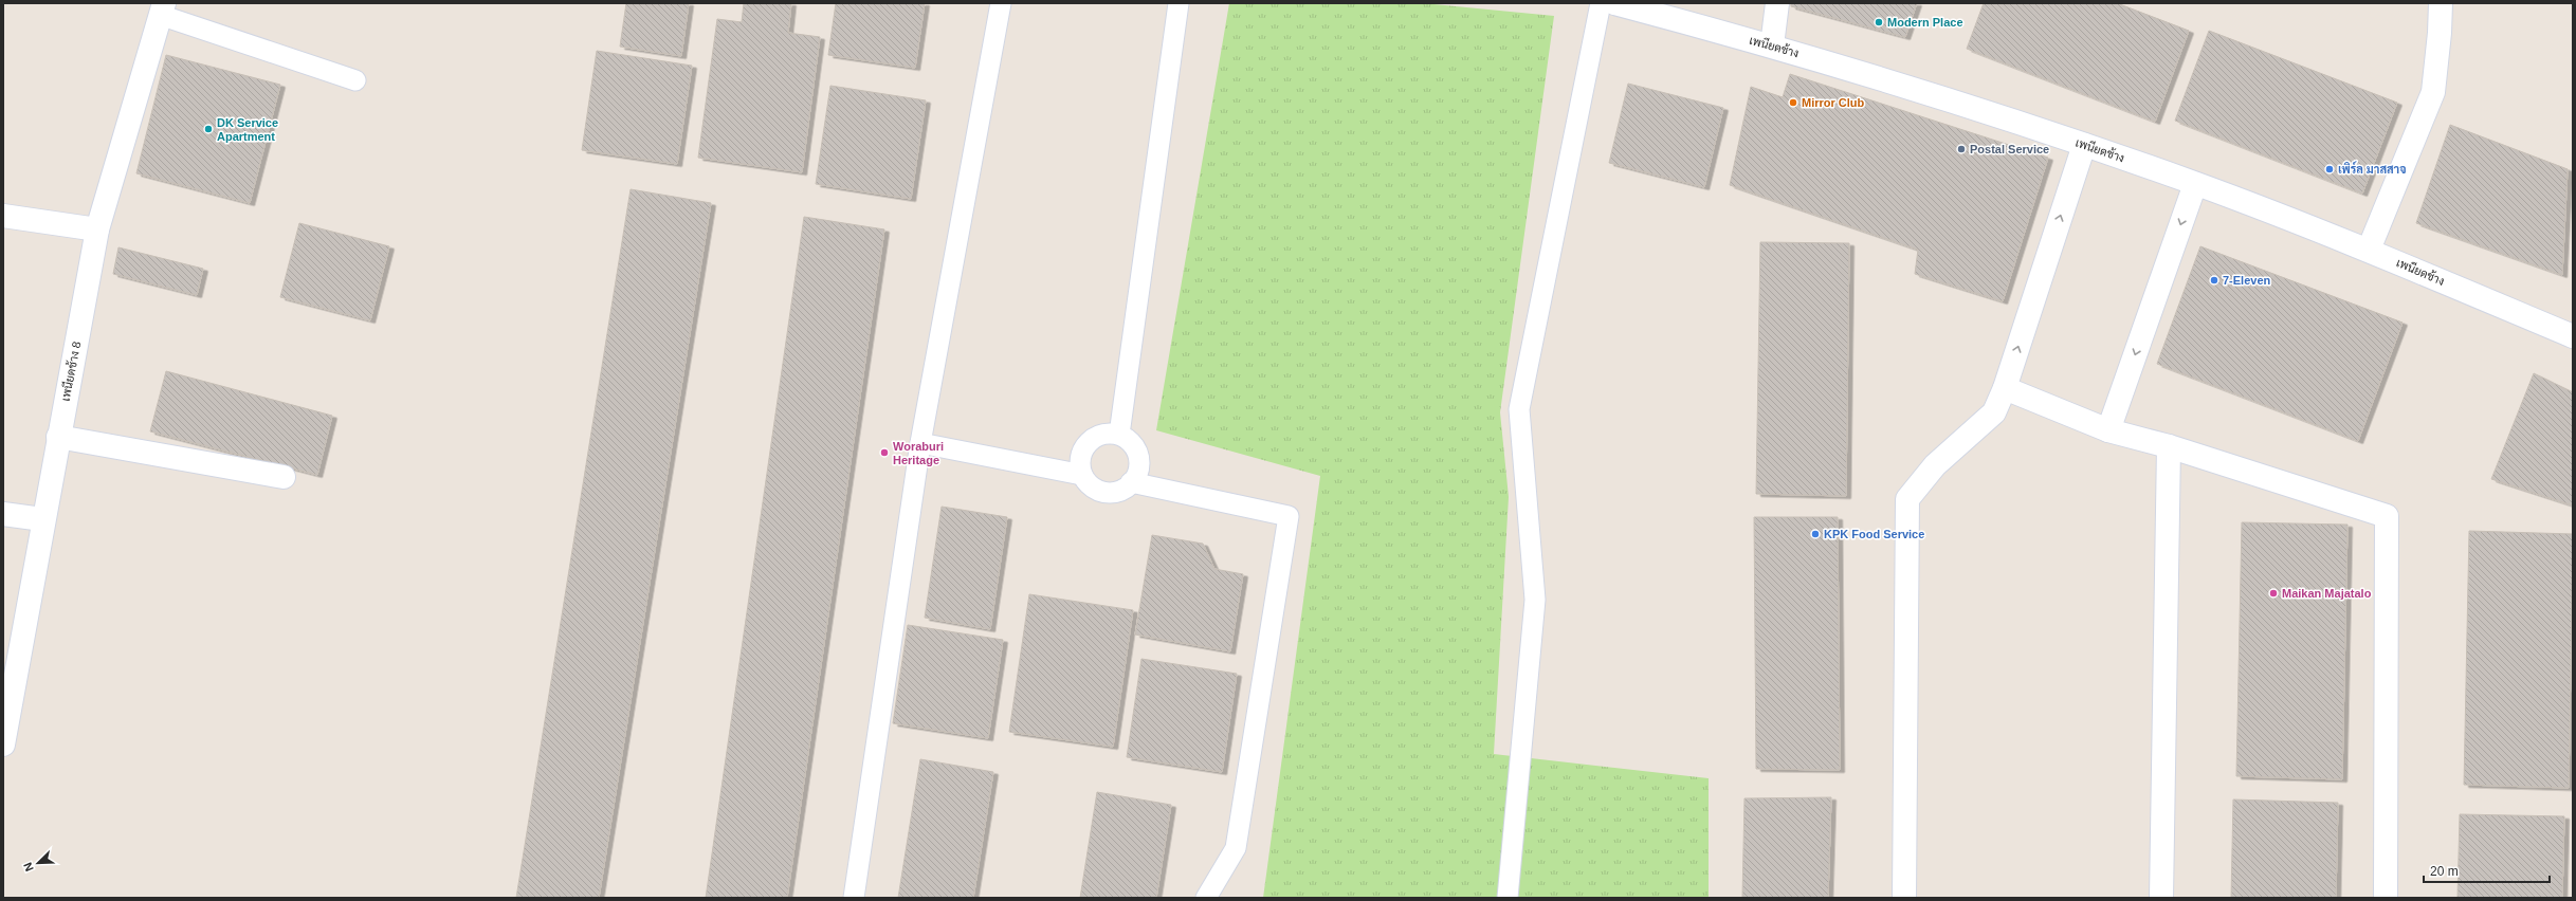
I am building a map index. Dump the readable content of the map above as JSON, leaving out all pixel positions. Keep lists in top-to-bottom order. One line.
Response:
{"streets":{"street":["เพนียดช้าง","เพนียดช้าง 8"]},"places":["Modern Place","Mirror Club","DK Service Apartment","Postal Service","เพิร์ล มาสสาจ","7-Eleven","Woraburi Heritage","KPK Food Service","Maikan Majatalo"],"scale_bar":"20 m","north":"bottom left"}
